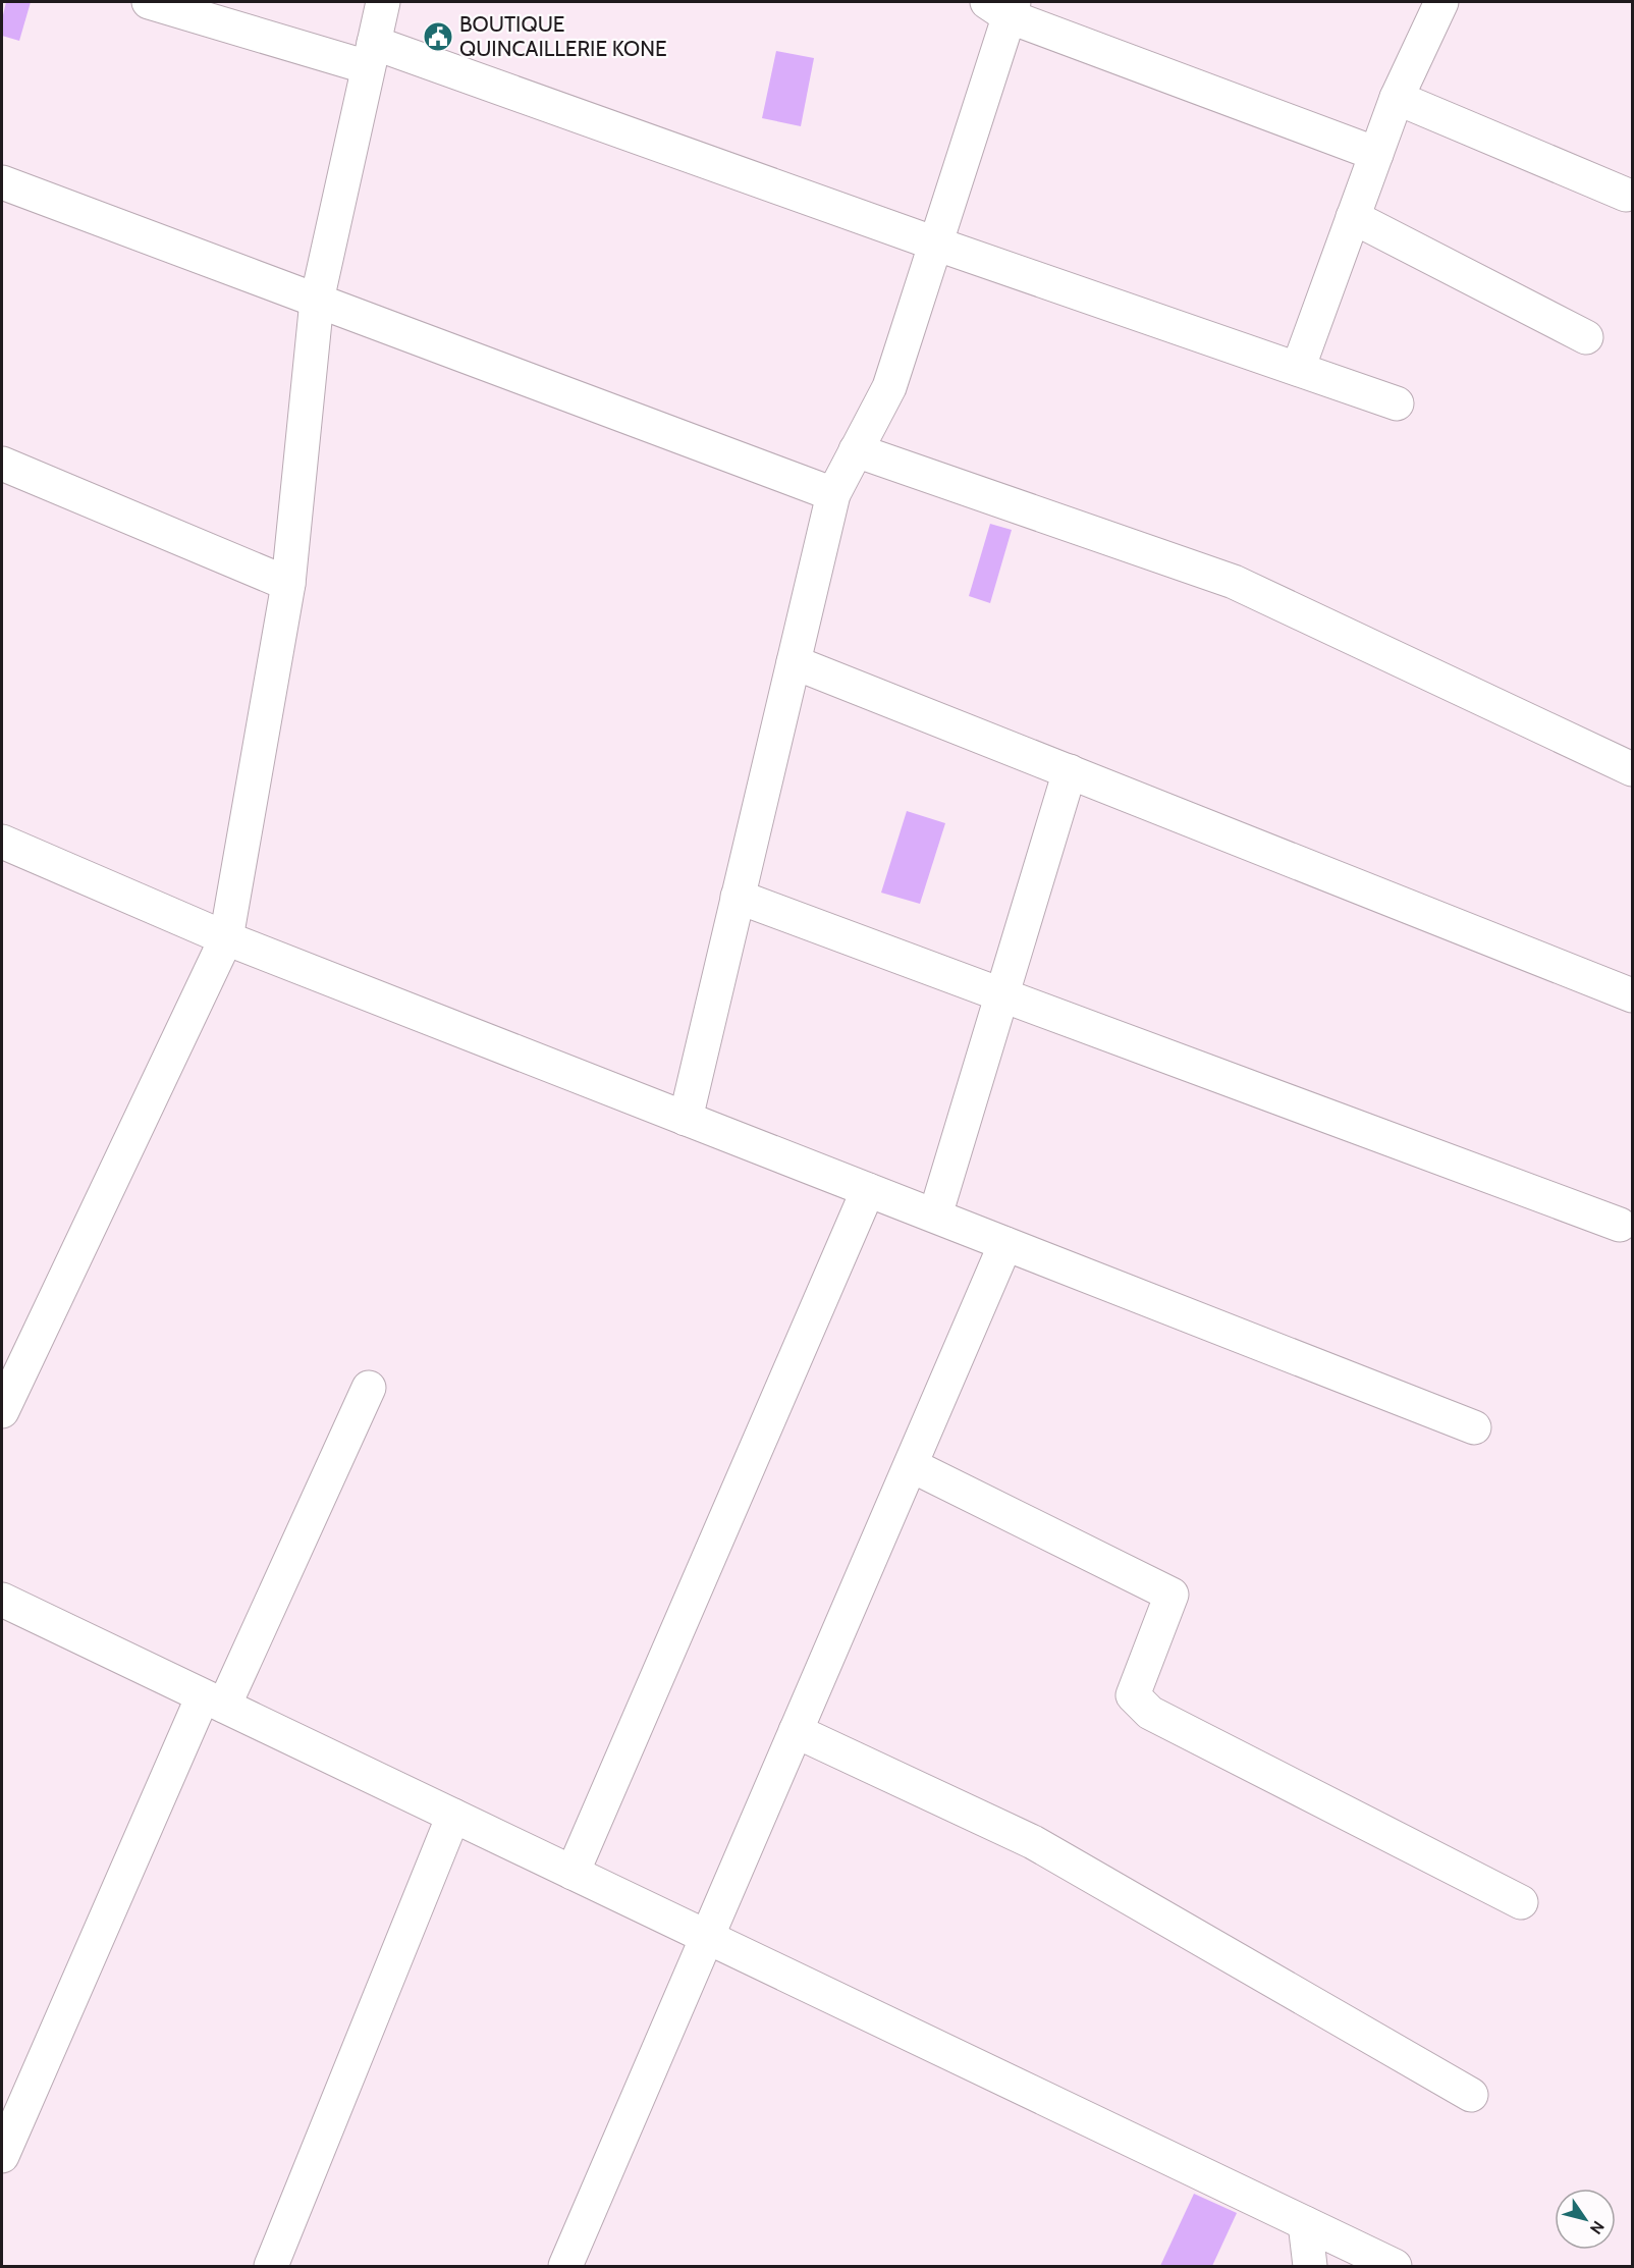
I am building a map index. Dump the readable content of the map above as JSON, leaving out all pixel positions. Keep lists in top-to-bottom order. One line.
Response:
{"places":{"public building":["BOUTIQUE QUINCAILLERIE KONE"]},"north":"bottom right"}
